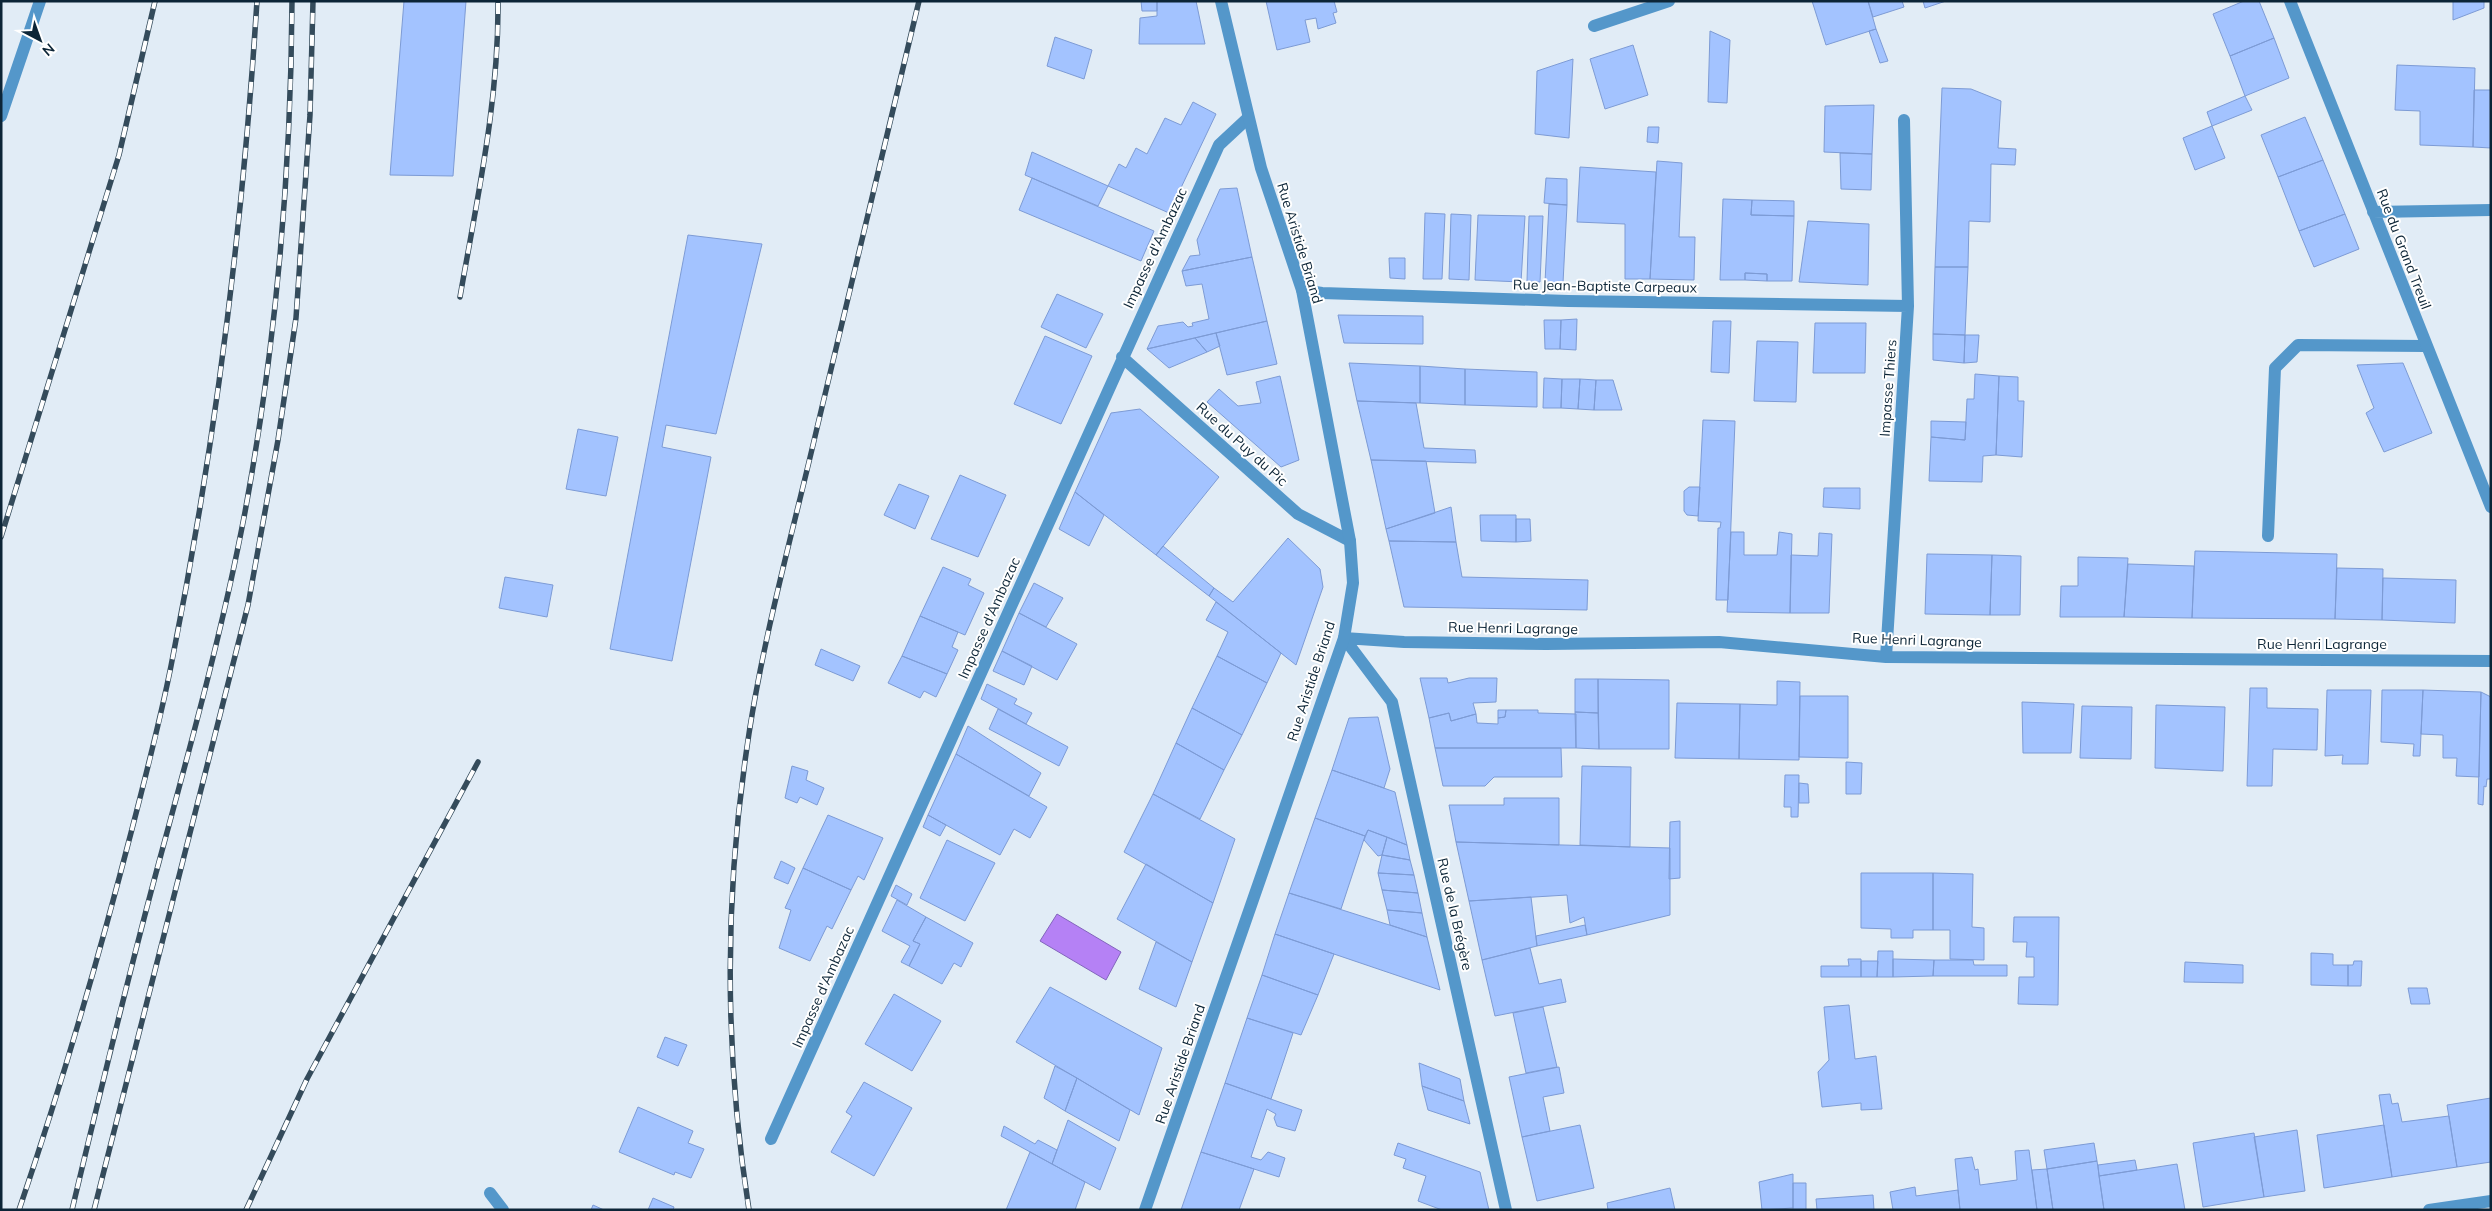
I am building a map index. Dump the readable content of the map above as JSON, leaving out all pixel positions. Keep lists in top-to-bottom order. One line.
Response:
{"streets":{"street":["Rue Aristide Briand","Impasse d'Ambazac","Rue du Grand Treuil","Rue Jean-Baptiste Carpeaux","Impasse Thiers","Rue du Puy du Pic","Rue Henri Lagrange","Rue de la Brégère"]},"crossings":[["Rue Aristide Briand","Impasse d'Ambazac"],["Rue Aristide Briand","Rue Jean-Baptiste Carpeaux"],["Rue Aristide Briand","Rue du Puy du Pic"],["Rue Aristide Briand","Rue Henri Lagrange"],["Rue Aristide Briand","Rue de la Brégère"],["Impasse d'Ambazac","Rue du Puy du Pic"],["Rue Jean-Baptiste Carpeaux","Impasse Thiers"],["Impasse Thiers","Rue Henri Lagrange"],["Rue Henri Lagrange","Rue de la Brégère"]],"north":"bottom right"}
